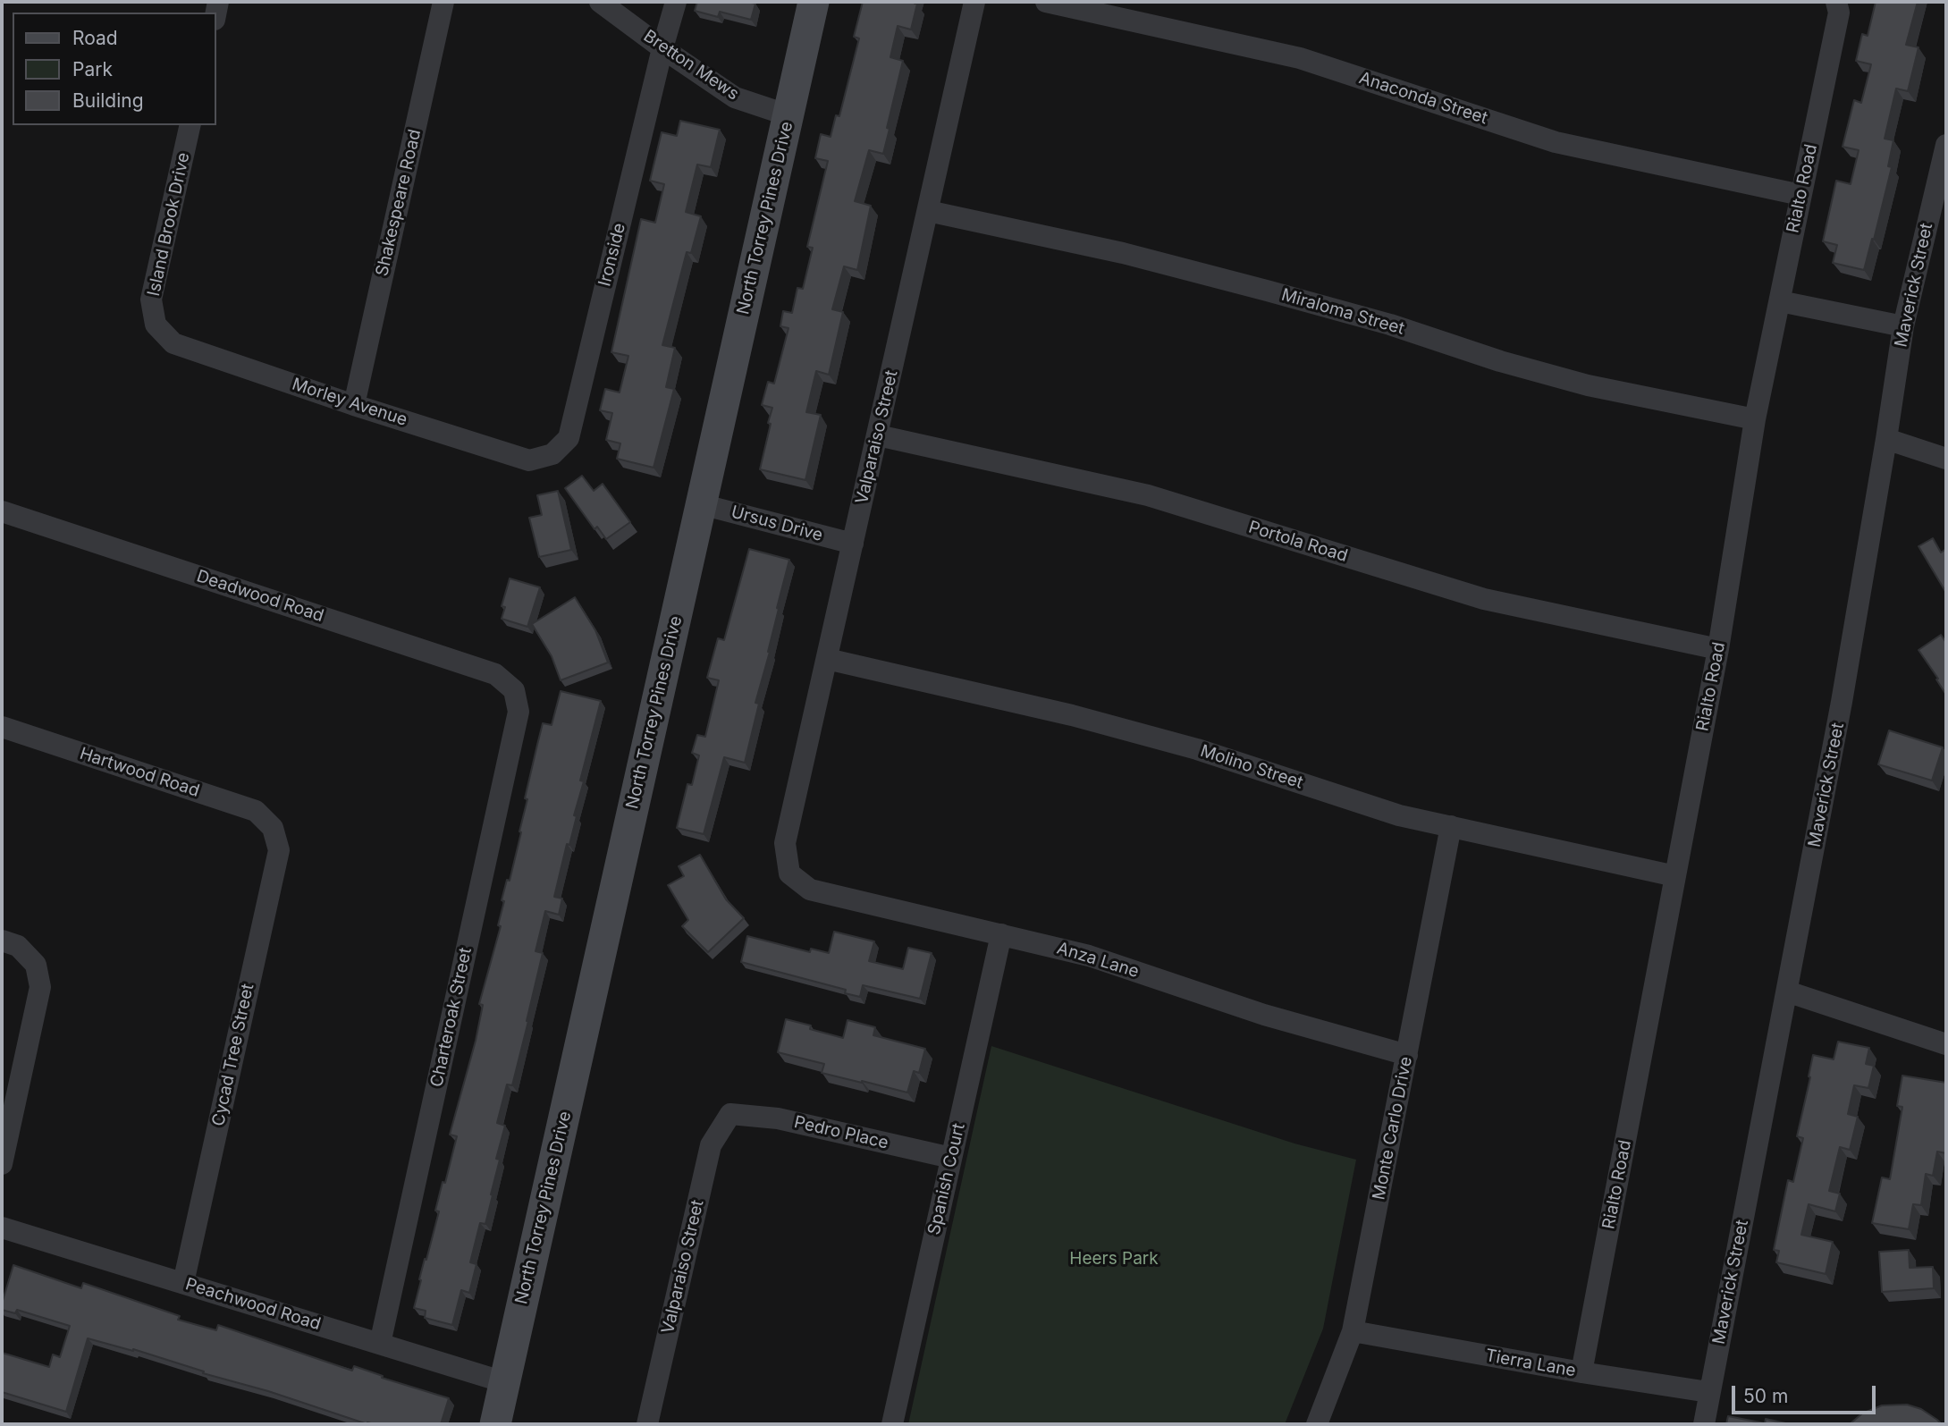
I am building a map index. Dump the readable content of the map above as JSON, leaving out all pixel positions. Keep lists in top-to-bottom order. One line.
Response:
{"streets":{"main road":["North Torrey Pines Drive"],"street":["Bretton Mews","Anaconda Street","Rialto Road","Shakespeare Road","Island Brook Drive","Ironside","Maverick Street","Miraloma Street","Morley Avenue","Valparaiso Street","Ursus Drive","Portola Road","Deadwood Road","Molino Street","Hartwood Road","Anza Lane","Charteroak Street","Cycad Tree Street","Monte Carlo Drive","Pedro Place","Spanish Court","Peachwood Road","Tierra Lane"]},"crossings":[["Bretton Mews","North Torrey Pines Drive"],["Bretton Mews","Ironside"],["Anaconda Street","Rialto Road"],["Rialto Road","Miraloma Street"],["Rialto Road","Portola Road"],["Rialto Road","Molino Street"],["Rialto Road","Tierra Lane"],["Shakespeare Road","Morley Avenue"],["North Torrey Pines Drive","Ursus Drive"],["North Torrey Pines Drive","Peachwood Road"],["Island Brook Drive","Morley Avenue"],["Ironside","Morley Avenue"],["Maverick Street","Tierra Lane"],["Miraloma Street","Valparaiso Street"],["Valparaiso Street","Ursus Drive"],["Valparaiso Street","Portola Road"],["Valparaiso Street","Molino Street"],["Valparaiso Street","Anza Lane"],["Valparaiso Street","Pedro Place"],["Deadwood Road","Charteroak Street"],["Molino Street","Monte Carlo Drive"],["Hartwood Road","Cycad Tree Street"],["Anza Lane","Monte Carlo Drive"],["Anza Lane","Spanish Court"],["Charteroak Street","Peachwood Road"],["Cycad Tree Street","Peachwood Road"],["Monte Carlo Drive","Tierra Lane"],["Pedro Place","Spanish Court"]],"parks":["Heers Park"],"legend":["Road","Park","Building"],"scale_bar":"50 m"}
